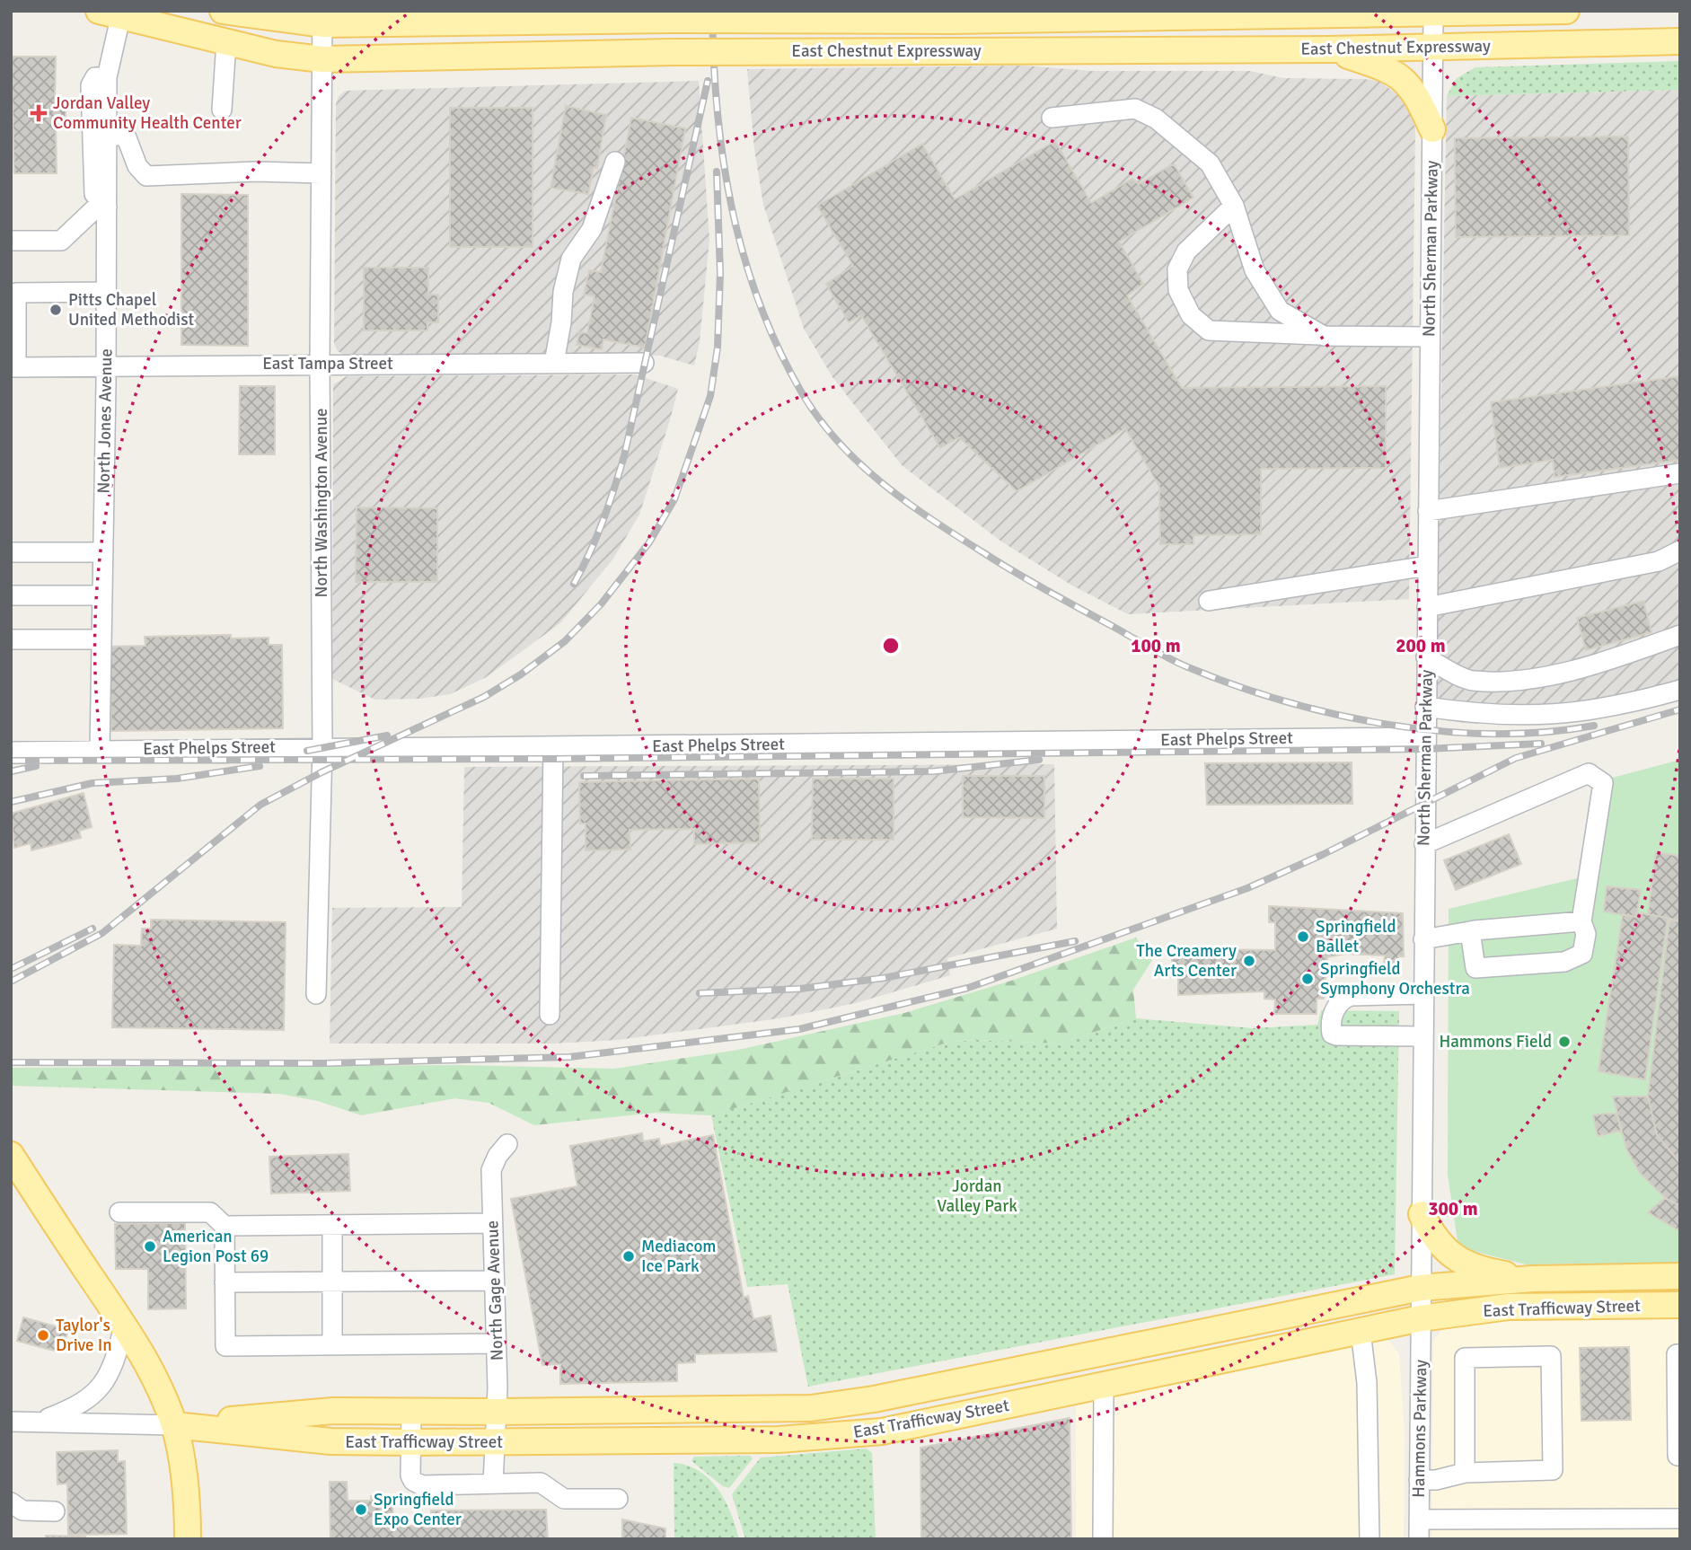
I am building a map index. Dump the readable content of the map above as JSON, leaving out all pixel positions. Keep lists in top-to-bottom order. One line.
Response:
{"streets":{"main road":["East Chestnut Expressway","East Trafficway Street"],"street":["North Sherman Parkway","East Tampa Street","North Jones Avenue","North Washington Avenue","East Phelps Street","North Gage Avenue","Hammons Parkway"]},"crossings":[["East Chestnut Expressway","North Sherman Parkway"],["East Chestnut Expressway","North Jones Avenue"],["East Chestnut Expressway","North Washington Avenue"],["North Sherman Parkway","East Phelps Street"],["North Sherman Parkway","East Trafficway Street"],["North Sherman Parkway","Hammons Parkway"],["East Tampa Street","North Jones Avenue"],["East Tampa Street","North Washington Avenue"],["North Jones Avenue","East Phelps Street"],["North Washington Avenue","East Phelps Street"],["North Gage Avenue","East Trafficway Street"],["East Trafficway Street","Hammons Parkway"]],"parks":["Jordan Valley Park"],"places":{"health":["Jordan Valley Community Health Center"],"other":["Pitts Chapel United Methodist","Springfield Ballet","The Creamery Arts Center","Springfield Symphony Orchestra","Hammons Field","American Legion Post 69","Mediacom Ice Park","Taylor's Drive In","Springfield Expo Center"]},"rings":["100 m","200 m","300 m"]}
